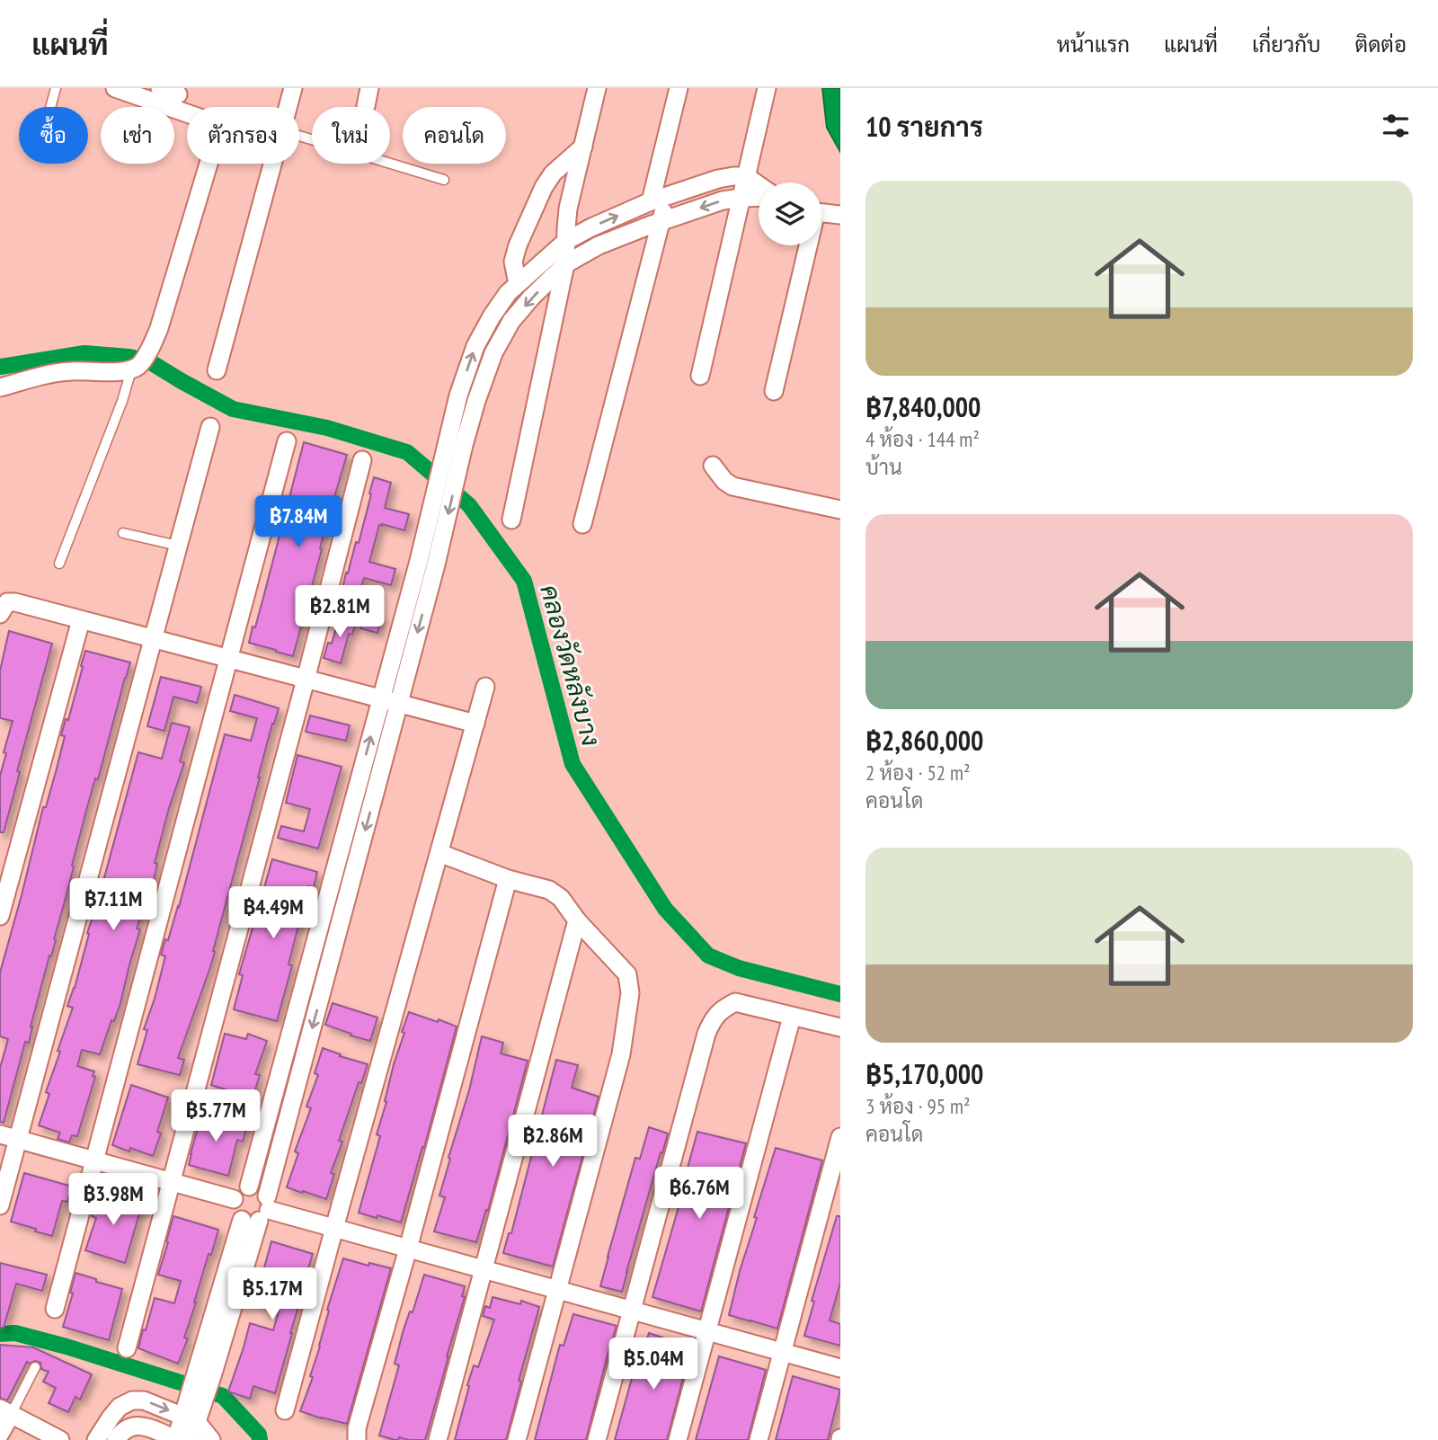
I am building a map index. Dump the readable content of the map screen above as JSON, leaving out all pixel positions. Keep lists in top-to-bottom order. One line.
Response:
{"water":["คลองวัดหลังบาง"],"page":{"header":"แผนที่","nav":["หน้าแรก","แผนที่","เกี่ยวกับ","ติดต่อ"],"heading":"10 รายการ","chip":["ซื้อ","เช่า","ตัวกรอง","ใหม่","คอนโด"],"list":[{"name":"฿7,840,000","note":"4 ห้อง · 144 m² · บ้าน"},{"name":"฿2,860,000","note":"2 ห้อง · 52 m² · คอนโด"},{"name":"฿5,170,000","note":"3 ห้อง · 95 m² · คอนโด"}],"price":["฿7.84M","฿2.81M","฿7.11M","฿4.49M","฿5.77M","฿2.86M","฿6.76M","฿3.98M","฿5.17M","฿5.04M"]}}
